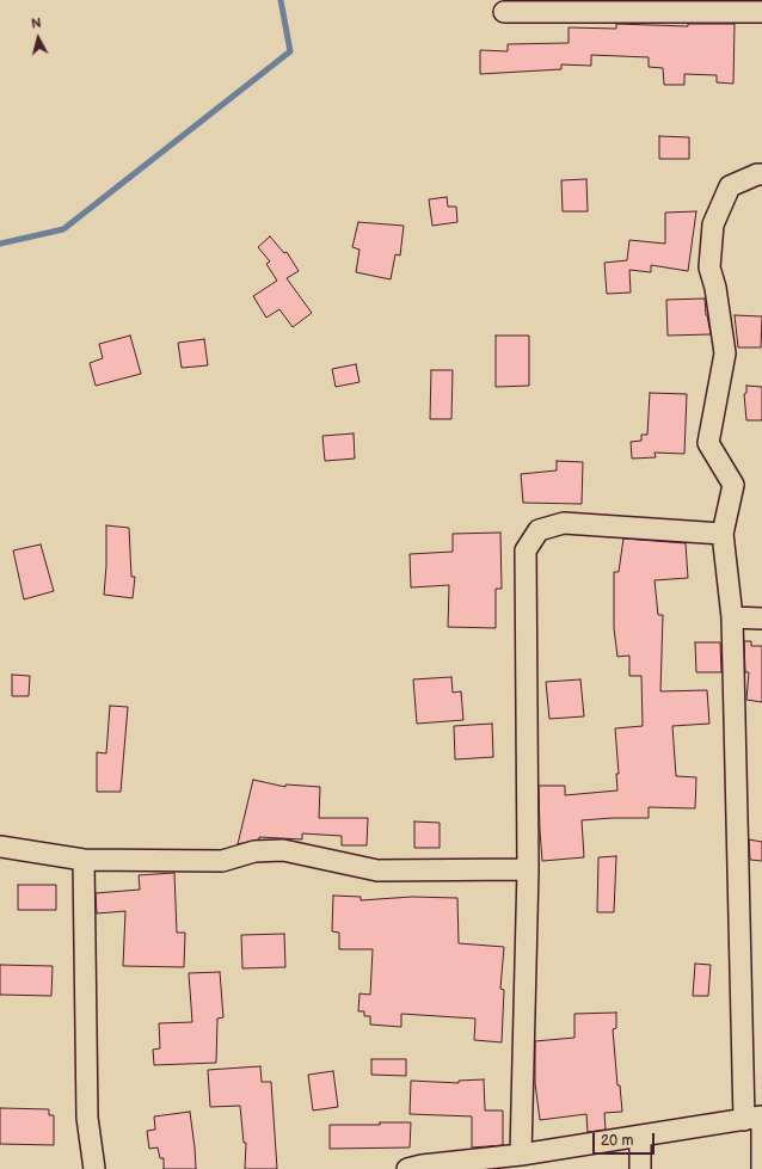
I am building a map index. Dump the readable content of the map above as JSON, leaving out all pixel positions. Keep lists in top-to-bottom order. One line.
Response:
{"scale_bar":"20 m","north":"top"}
